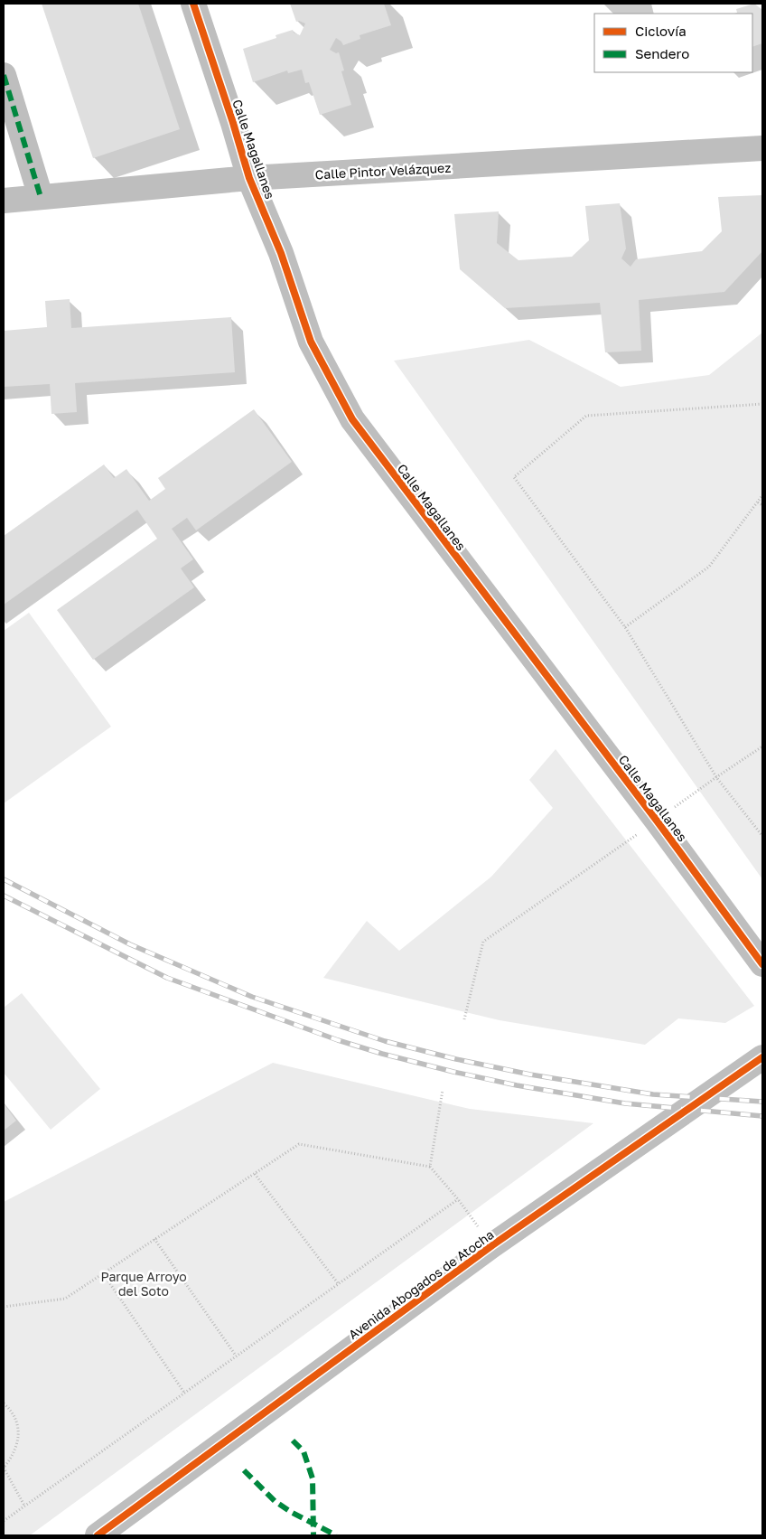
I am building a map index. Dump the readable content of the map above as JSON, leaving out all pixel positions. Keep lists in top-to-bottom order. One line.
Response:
{"streets":{"street":["Calle Magallanes","Calle Pintor Velázquez","Avenida Abogados de Atocha"]},"crossings":[["Calle Magallanes","Calle Pintor Velázquez"]],"parks":["Parque Arroyo del Soto"],"legend":["Ciclovía","Sendero"]}
